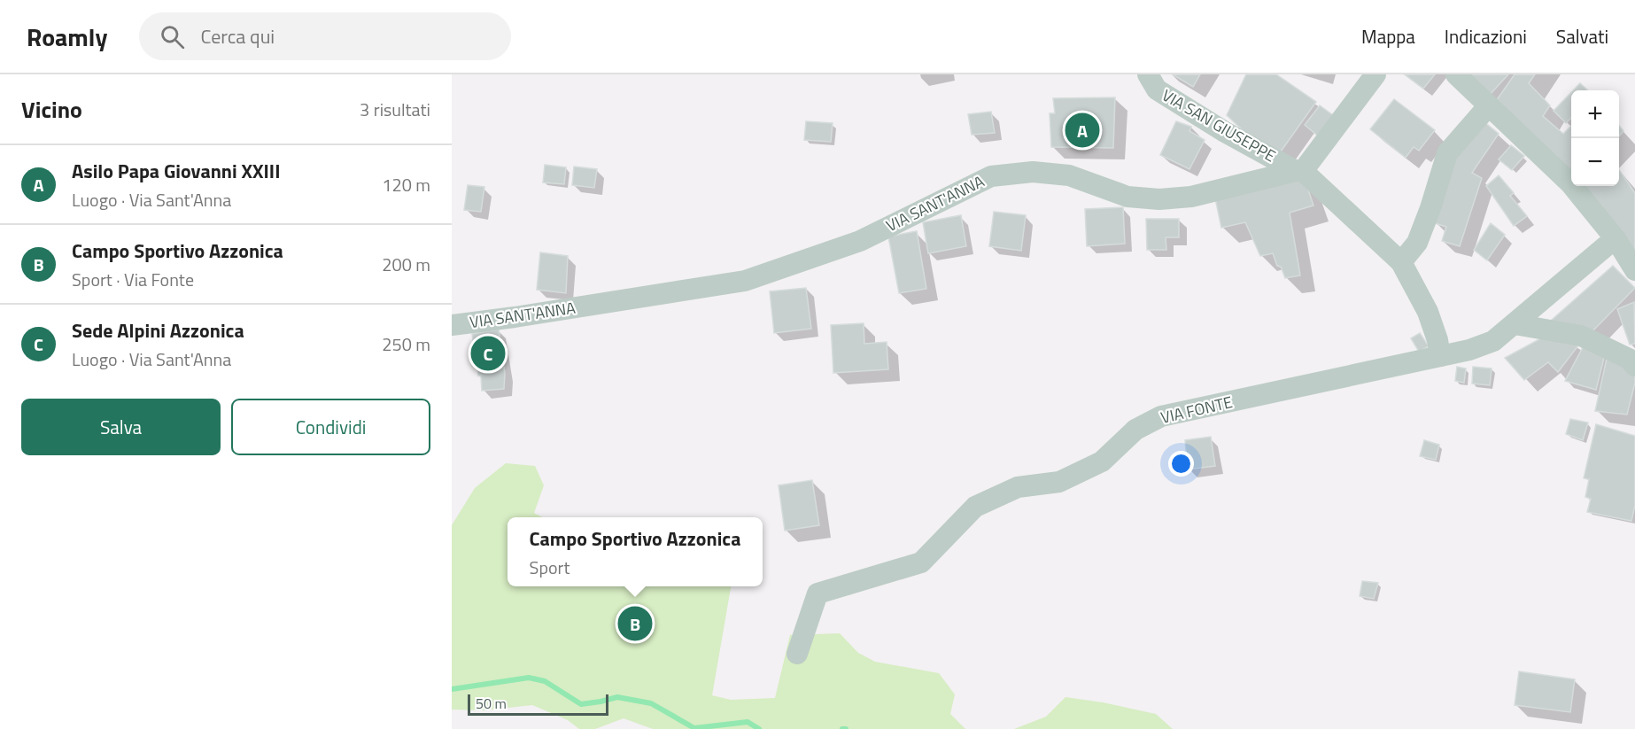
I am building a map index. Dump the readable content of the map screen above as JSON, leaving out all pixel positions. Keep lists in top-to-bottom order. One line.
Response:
{"streets":{"street":["VIA SAN GIUSEPPE","VIA SANT'ANNA","VIA FONTE"]},"crossings":[["VIA SAN GIUSEPPE","VIA SANT'ANNA"],["VIA SAN GIUSEPPE","VIA FONTE"]],"scale_bar":"50 m","page":{"header":"Roamly","search":"Cerca qui","nav":["Mappa","Indicazioni","Salvati"],"heading":["Vicino","3 risultati"],"map_buttons":["+","−"],"pins":["A","C","B"],"list":[{"mark":"A","name":"Asilo Papa Giovanni XXIII","note":"Luogo · Via Sant'Anna","value":"120 m"},{"mark":"B","name":"Campo Sportivo Azzonica","note":"Sport · Via Fonte","value":"200 m"},{"mark":"C","name":"Sede Alpini Azzonica","note":"Luogo · Via Sant'Anna","value":"250 m"}],"buttons":["Salva","Condividi"],"popup":["Campo Sportivo Azzonica","Sport"],"scale":"50 m"}}
